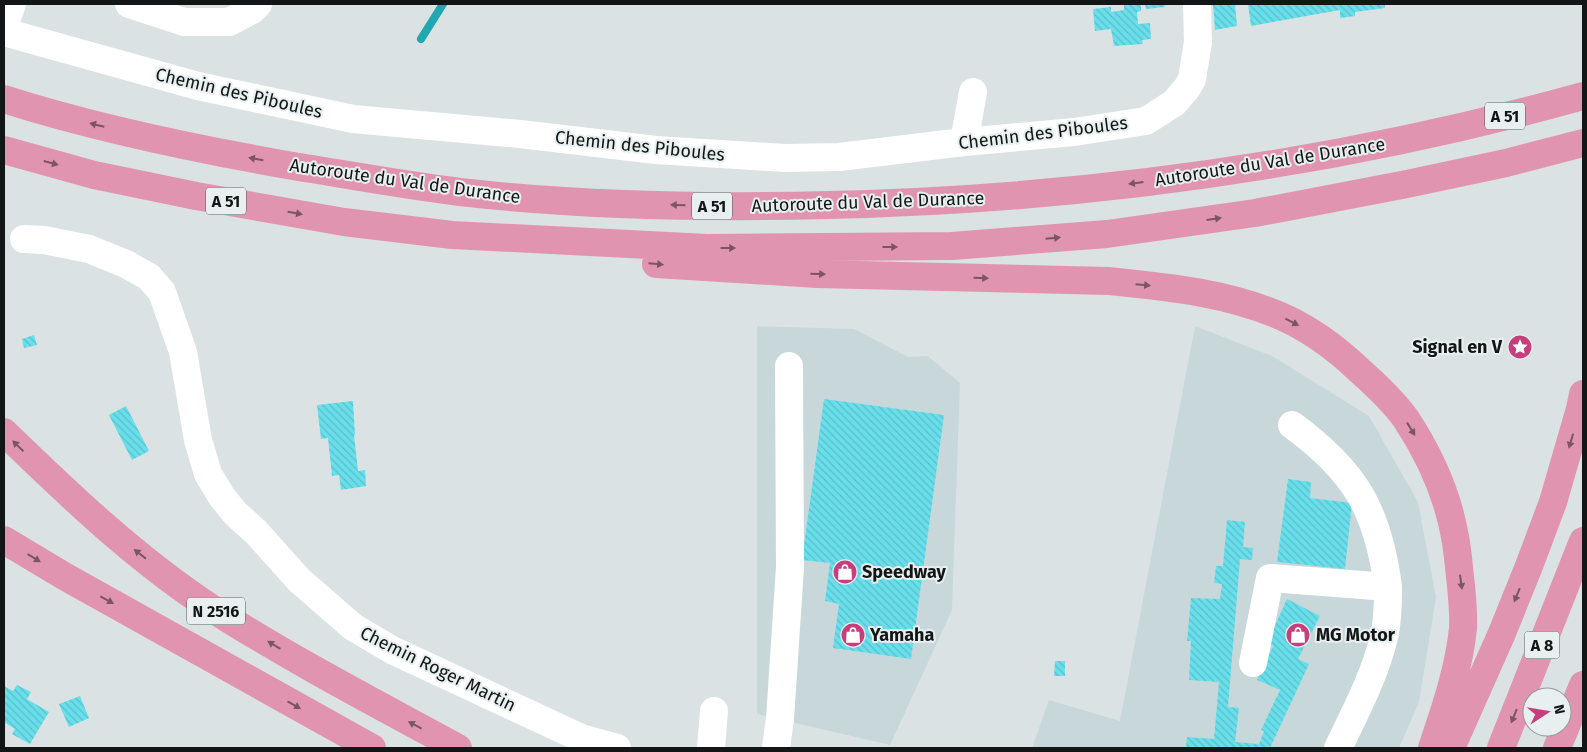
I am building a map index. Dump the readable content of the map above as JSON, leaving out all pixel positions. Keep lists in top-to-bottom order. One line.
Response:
{"streets":{"highway":["A 51","Autoroute du Val de Durance","N 2516","A 8"],"street":["Chemin des Piboules","Chemin Roger Martin"]},"places":{"place":["Signal en V"],"shop":["Speedway","Yamaha","MG Motor"]},"north":"right"}
